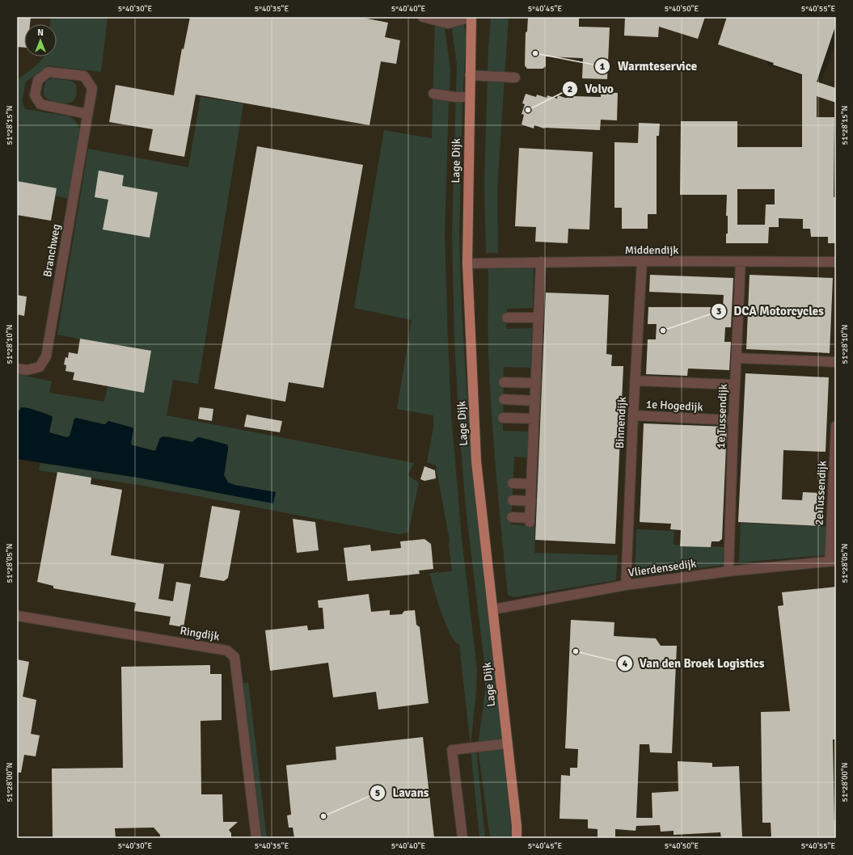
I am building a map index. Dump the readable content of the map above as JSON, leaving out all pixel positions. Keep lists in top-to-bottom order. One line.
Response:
{"streets":{"main road":["Lage Dijk"],"street":["Middendijk","Branchweg","1e Hogedijk","1e Tussendijk","Binnendijk","2e Tussendijk","Vlierdensedijk","Ringdijk"]},"crossings":[["Lage Dijk","Middendijk"],["Lage Dijk","Vlierdensedijk"],["Middendijk","1e Tussendijk"],["Middendijk","Binnendijk"],["1e Hogedijk","1e Tussendijk"],["1e Hogedijk","Binnendijk"],["1e Tussendijk","Vlierdensedijk"],["Binnendijk","Vlierdensedijk"],["2e Tussendijk","Vlierdensedijk"]],"places":["Warmteservice","Volvo","DCA Motorcycles","Van den Broek Logistics","Lavans"],"north":"top","coordinates":["5°40'30\"E","5°40'35\"E","5°40'40\"E","5°40'45\"E","5°40'50\"E","5°40'55\"E","51°28'15\"N","51°28'10\"N","51°28'05\"N","51°28'00\"N"]}
